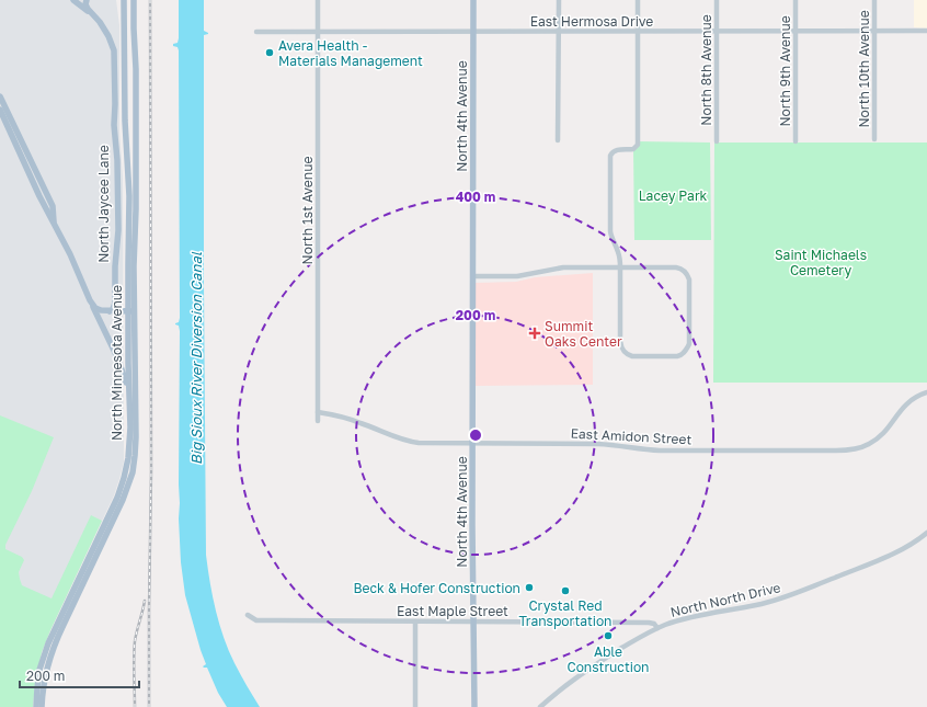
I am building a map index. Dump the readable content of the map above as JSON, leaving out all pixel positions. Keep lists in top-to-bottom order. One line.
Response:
{"streets":{"main road":["North 4th Avenue","North Jaycee Lane","North Minnesota Avenue"],"street":["East Hermosa Drive","North 10th Avenue","North 8th Avenue","North 9th Avenue","North 1st Avenue","East Amidon Street","North North Drive","East Maple Street"]},"crossings":[["East Hermosa Drive","North 10th Avenue"],["East Hermosa Drive","North 8th Avenue"],["East Hermosa Drive","North 9th Avenue"],["East Hermosa Drive","North 4th Avenue"],["East Hermosa Drive","North 1st Avenue"],["North 4th Avenue","East Amidon Street"],["North 4th Avenue","East Maple Street"],["North 1st Avenue","East Amidon Street"],["North North Drive","East Maple Street"]],"water":["Big Sioux River Diversion Canal"],"parks":["Lacey Park","Saint Michaels Cemetery"],"places":{"other":["Avera Health - Materials Management","Beck & Hofer Construction","Crystal Red Transportation","Able Construction"],"health":["Summit Oaks Center"]},"scale_bar":"200 m","rings":["400 m","200 m"]}
